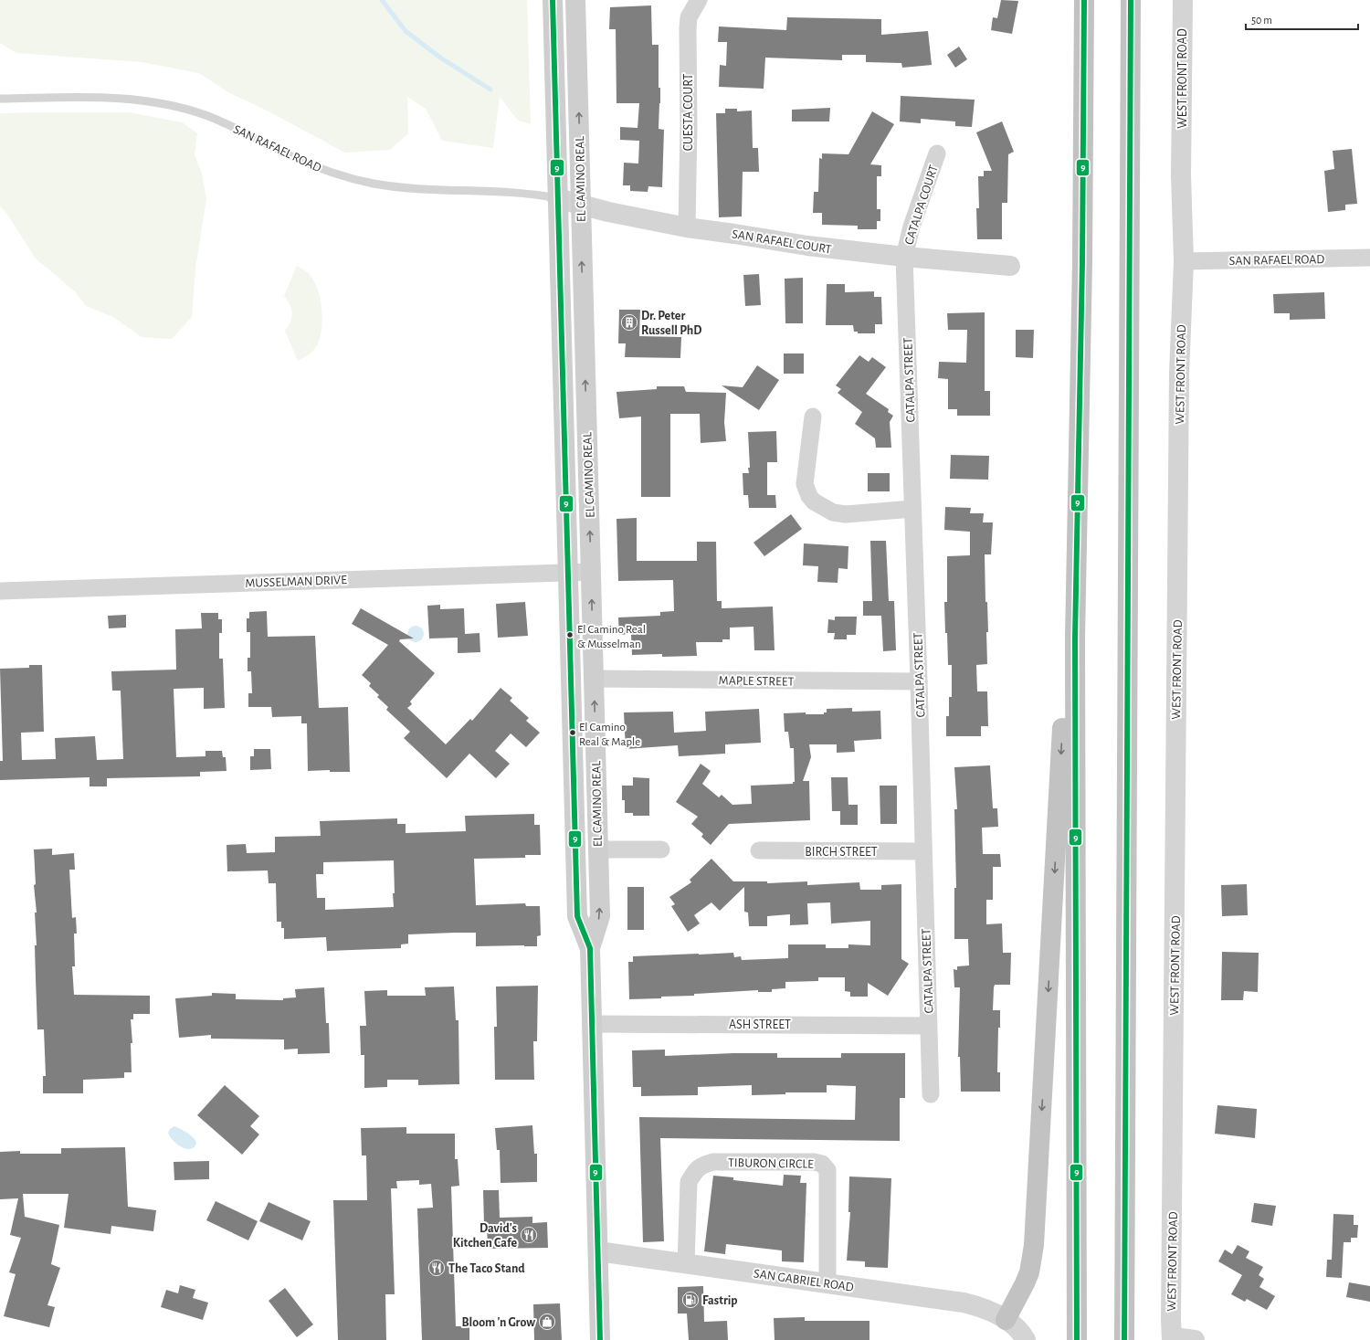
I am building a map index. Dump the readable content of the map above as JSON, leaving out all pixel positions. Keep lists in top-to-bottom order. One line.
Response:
{"streets":{"main road":["EL CAMINO REAL"],"street":["WEST FRONT ROAD","CUESTA COURT","SAN RAFAEL ROAD","CATALPA COURT","SAN RAFAEL COURT","CATALPA STREET","MUSSELMAN DRIVE","MAPLE STREET","BIRCH STREET","ASH STREET","TIBURON CIRCLE","SAN GABRIEL ROAD"]},"crossings":[["WEST FRONT ROAD","SAN RAFAEL ROAD"],["CUESTA COURT","SAN RAFAEL COURT"],["SAN RAFAEL ROAD","EL CAMINO REAL"],["SAN RAFAEL ROAD","SAN RAFAEL COURT"],["EL CAMINO REAL","SAN RAFAEL COURT"],["EL CAMINO REAL","MUSSELMAN DRIVE"],["EL CAMINO REAL","MAPLE STREET"],["EL CAMINO REAL","ASH STREET"],["EL CAMINO REAL","SAN GABRIEL ROAD"],["CATALPA COURT","SAN RAFAEL COURT"],["CATALPA COURT","CATALPA STREET"],["SAN RAFAEL COURT","CATALPA STREET"],["CATALPA STREET","MAPLE STREET"],["CATALPA STREET","BIRCH STREET"],["CATALPA STREET","ASH STREET"],["TIBURON CIRCLE","SAN GABRIEL ROAD"]],"places":{"building":["Dr. Peter Russell PhD"],"other":["El Camino Real & Musselman","El Camino Real & Maple"],"restaurant":["David's Kitchen Cafe","The Taco Stand"],"fuel station":["Fastrip"],"shop":["Bloom 'n Grow"]},"lines":["transit line 9"],"scale_bar":"50 m"}
